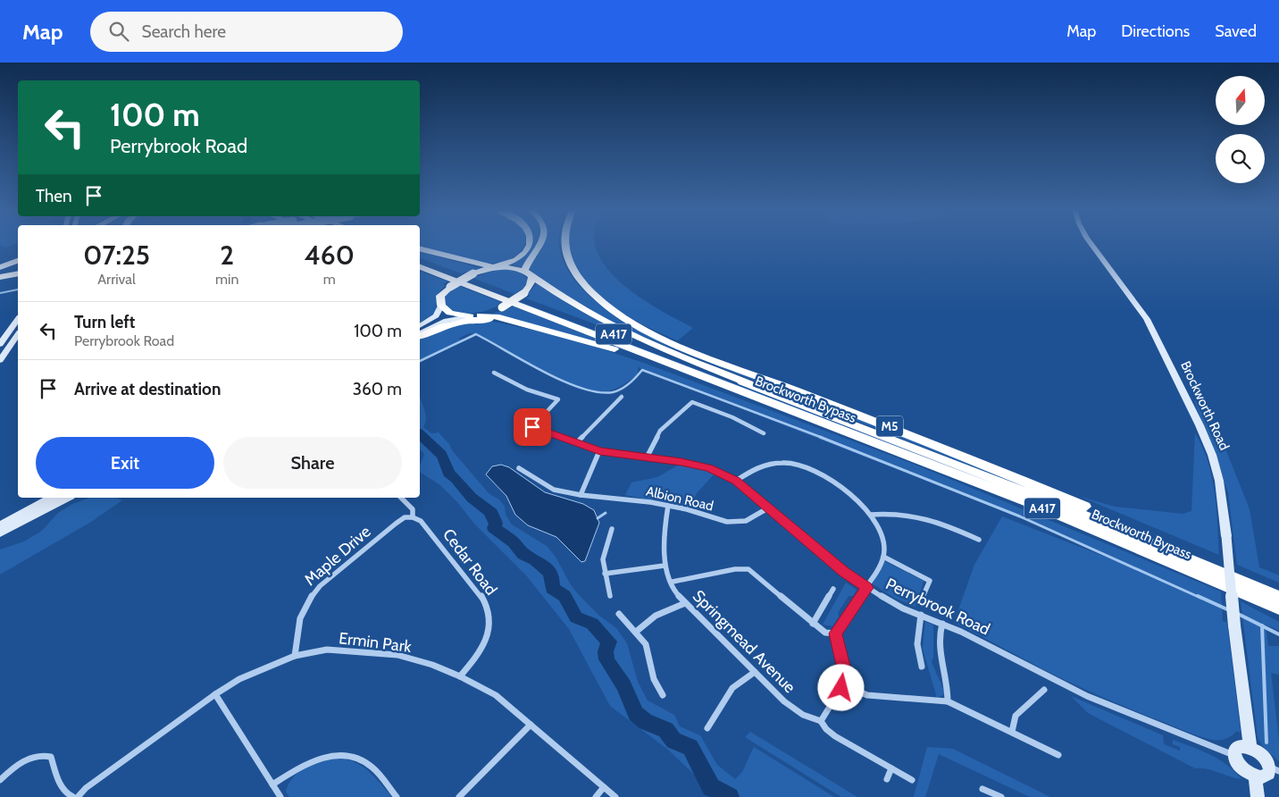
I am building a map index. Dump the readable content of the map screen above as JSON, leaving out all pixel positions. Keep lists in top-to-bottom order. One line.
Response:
{"streets":{"highway":["A417","Brockworth Bypass","M5"],"street":["Brockworth Road","Albion Road","Maple Drive","Cedar Road","Perrybrook Road","Springmead Avenue","Ermin Park"]},"crossings":[["Albion Road","Perrybrook Road"],["Albion Road","Springmead Avenue"],["Maple Drive","Cedar Road"],["Maple Drive","Ermin Park"],["Cedar Road","Ermin Park"]],"north":"top","page":{"header":"Map","search":"Search here","nav":["Map","Directions","Saved"],"turn":["100 m","Perrybrook Road"],"then":"Then","eta":["07:25","Arrival","2","min","460","m"],"list":[{"name":"Turn left","note":"Perrybrook Road","value":"100 m"},{"name":"Arrive at destination","value":"360 m"}],"buttons":["Exit","Share"]}}
